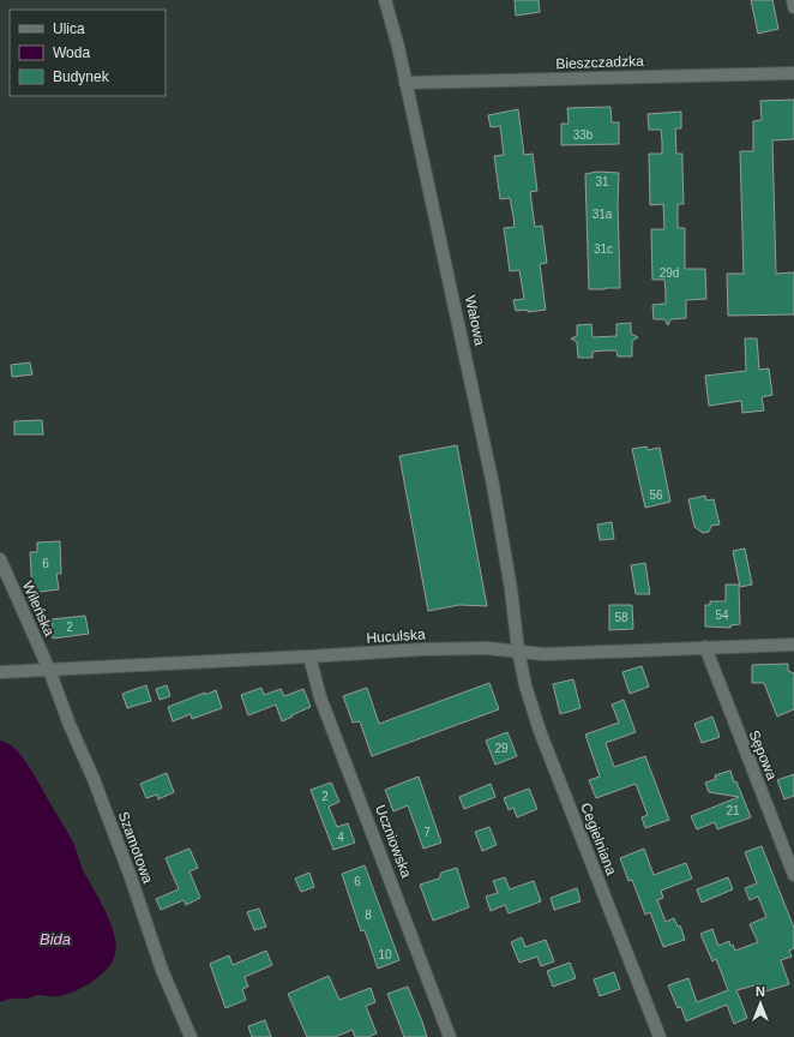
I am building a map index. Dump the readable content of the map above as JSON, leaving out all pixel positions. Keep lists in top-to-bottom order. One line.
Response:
{"streets":{"street":["Bieszczadzka","Wałowa","Wileńska","Huculska","Sępowa","Cegielniana","Uczniowska","Szamotowa"]},"crossings":[["Bieszczadzka","Wałowa"],["Wałowa","Huculska"],["Wałowa","Cegielniana"],["Wileńska","Huculska"],["Wileńska","Szamotowa"],["Huculska","Sępowa"],["Huculska","Cegielniana"],["Huculska","Uczniowska"],["Huculska","Szamotowa"]],"water":["Bida"],"house_numbers":["33b","31","31a","31c","29d","56","6","54","58","2","29","2","21","7","4","6","8","10"],"legend":["Ulica","Woda","Budynek"],"north":"top"}
